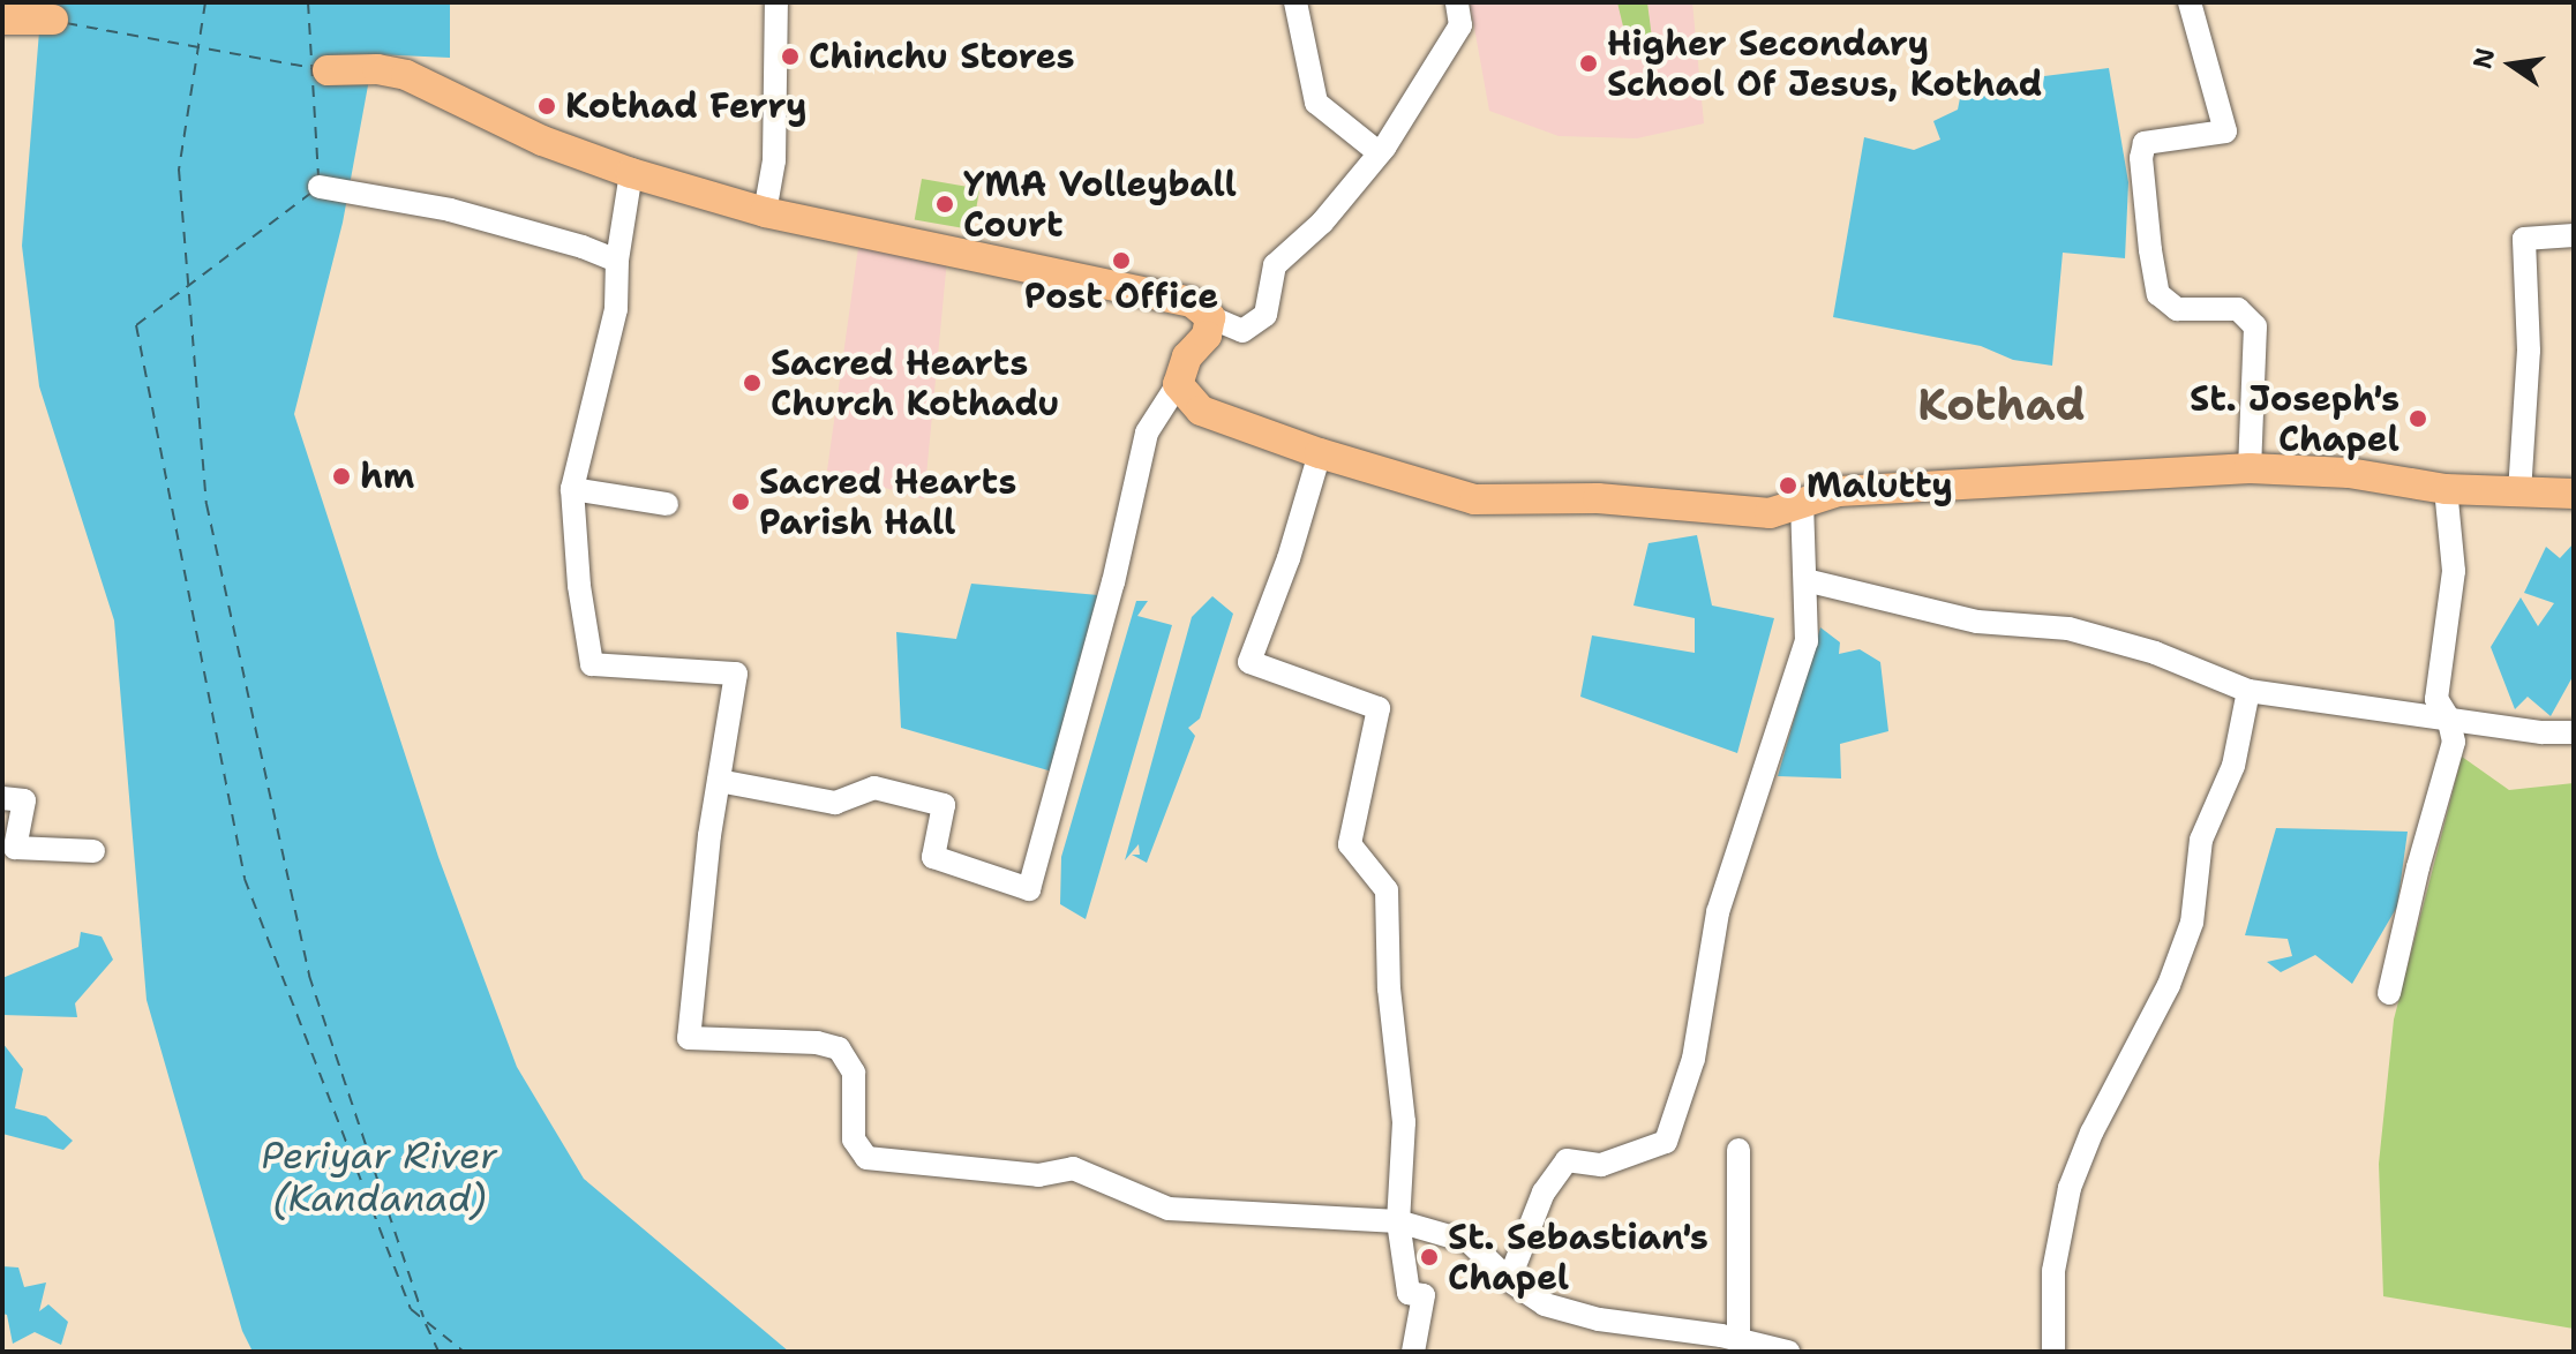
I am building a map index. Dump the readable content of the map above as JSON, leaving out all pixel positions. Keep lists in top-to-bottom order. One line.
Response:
{"districts":["Kothad"],"water":["Periyar River (Kandanad)"],"places":["Chinchu Stores","Higher Secondary School Of Jesus, Kothad","Kothad Ferry","YMA Volleyball Court","Post Office","Sacred Hearts Church Kothadu","St. Joseph's Chapel","hm","Malutty","Sacred Hearts Parish Hall","St. Sebastian's Chapel"],"north":"left"}
